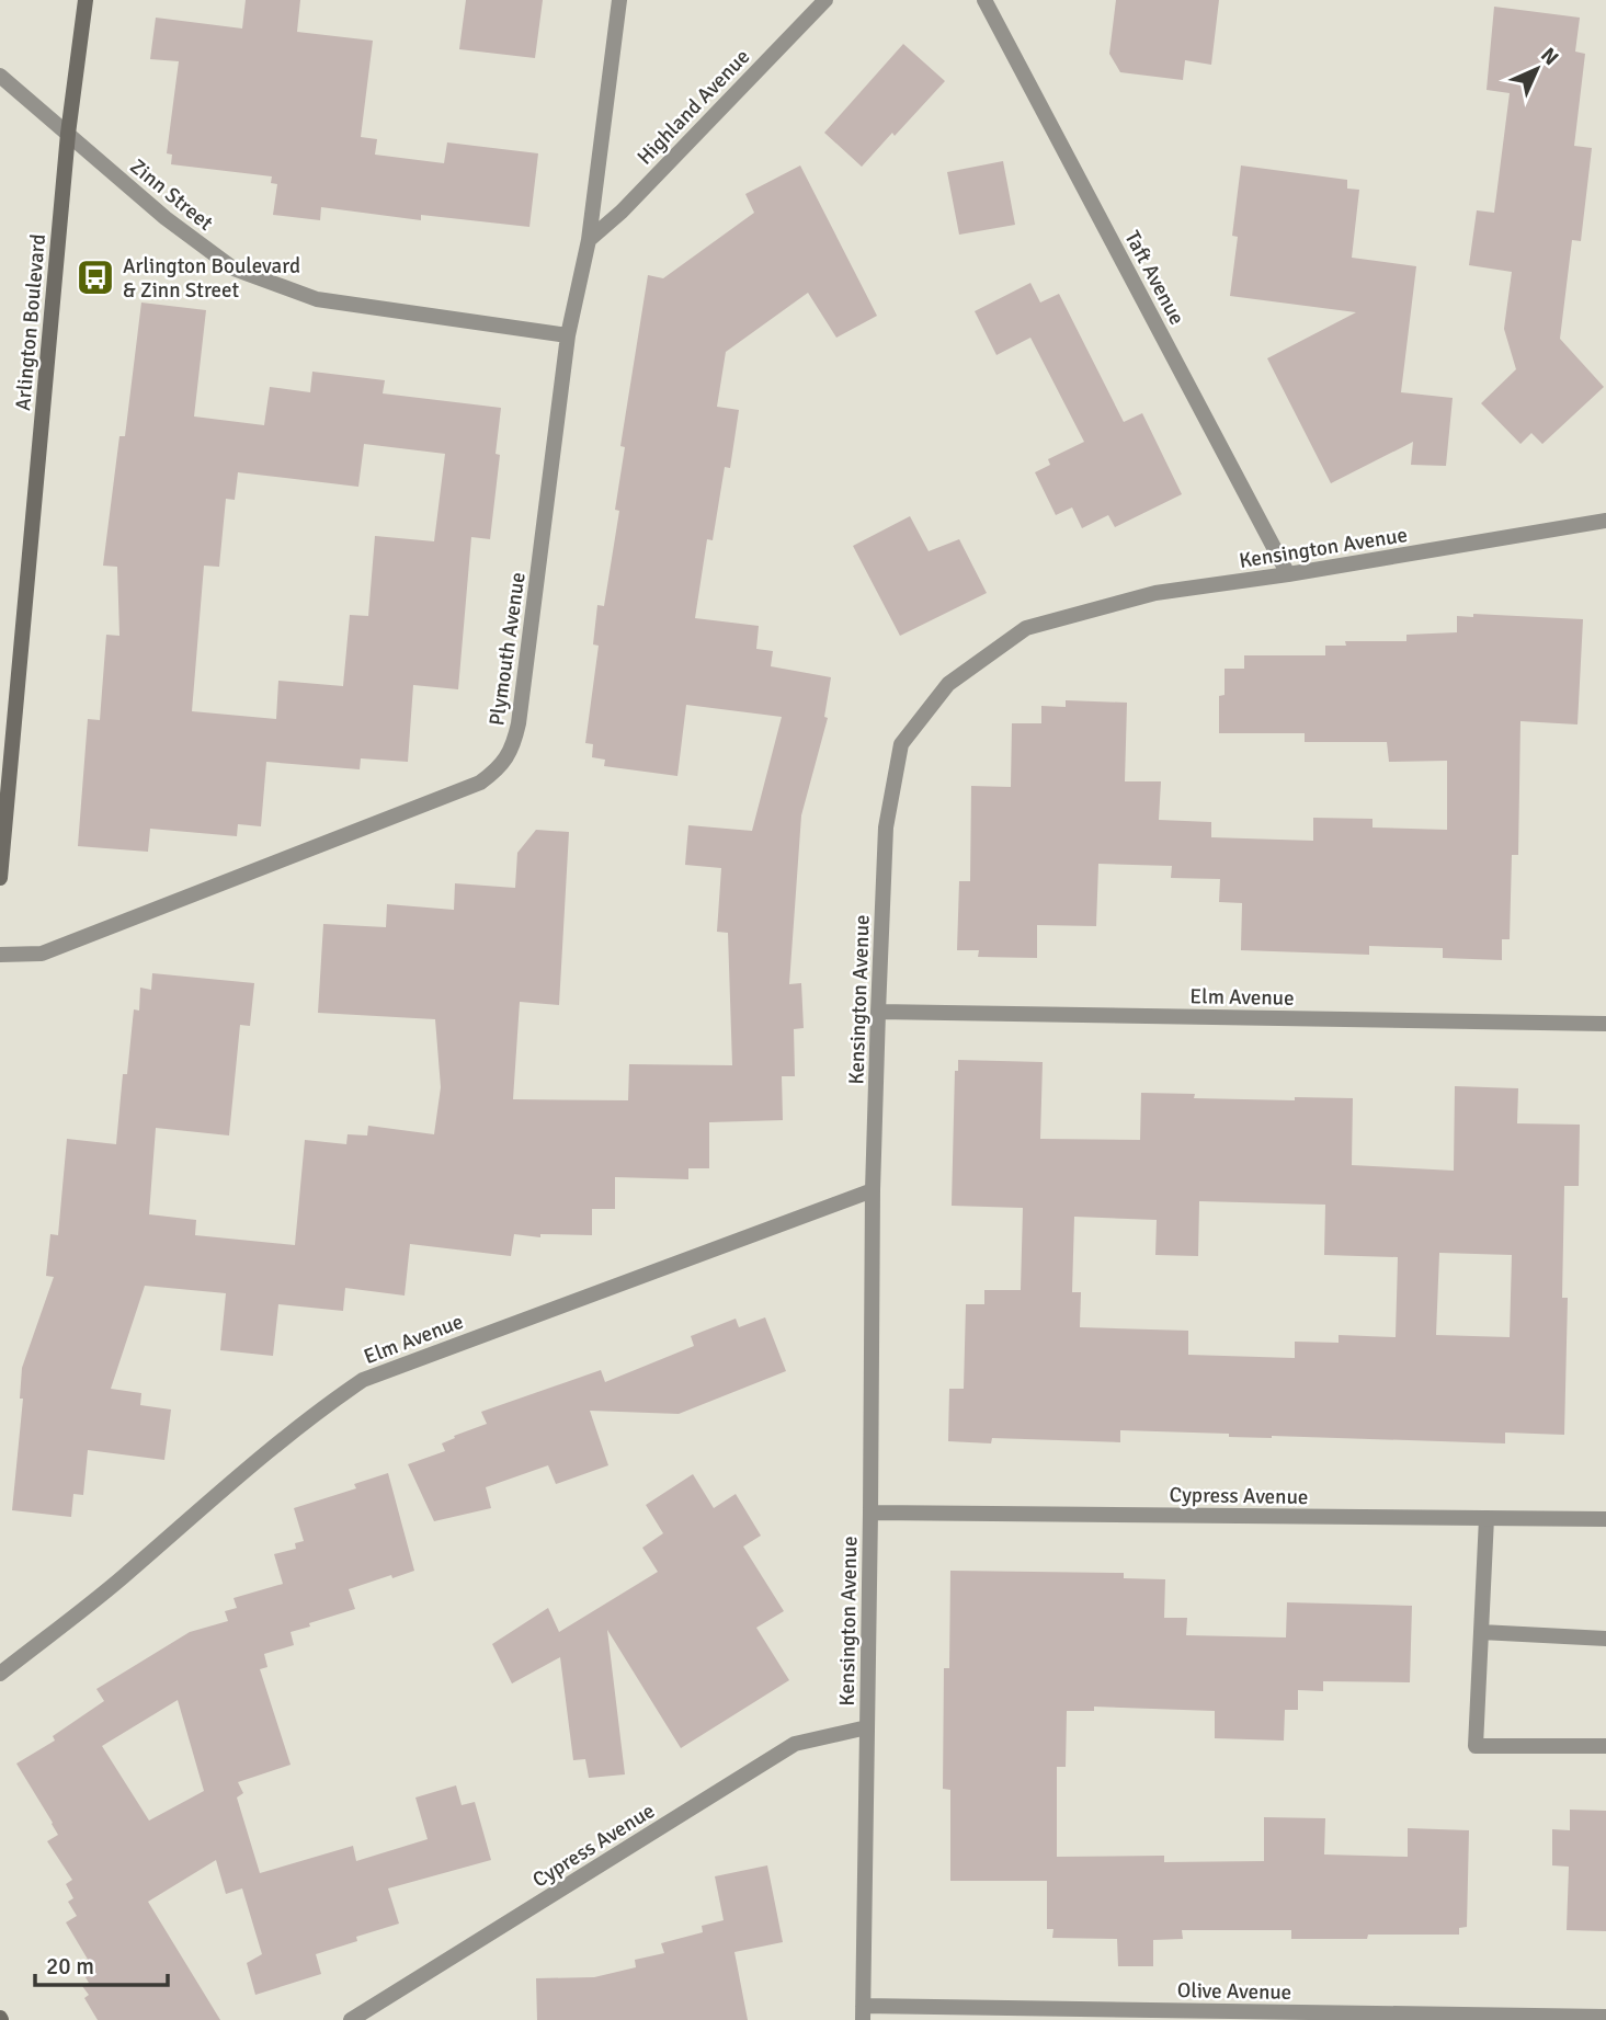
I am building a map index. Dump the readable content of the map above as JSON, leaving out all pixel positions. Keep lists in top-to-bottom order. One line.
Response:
{"streets":{"main road":["Arlington Boulevard"],"street":["Highland Avenue","Zinn Street","Taft Avenue","Kensington Avenue","Plymouth Avenue","Elm Avenue","Cypress Avenue","Olive Avenue"]},"crossings":[["Highland Avenue","Plymouth Avenue"],["Zinn Street","Arlington Boulevard"],["Zinn Street","Plymouth Avenue"],["Taft Avenue","Kensington Avenue"],["Kensington Avenue","Elm Avenue"],["Kensington Avenue","Cypress Avenue"],["Kensington Avenue","Olive Avenue"]],"places":{"bus stop":["Arlington Boulevard & Zinn Street"]},"scale_bar":"20 m","north":"top right"}
